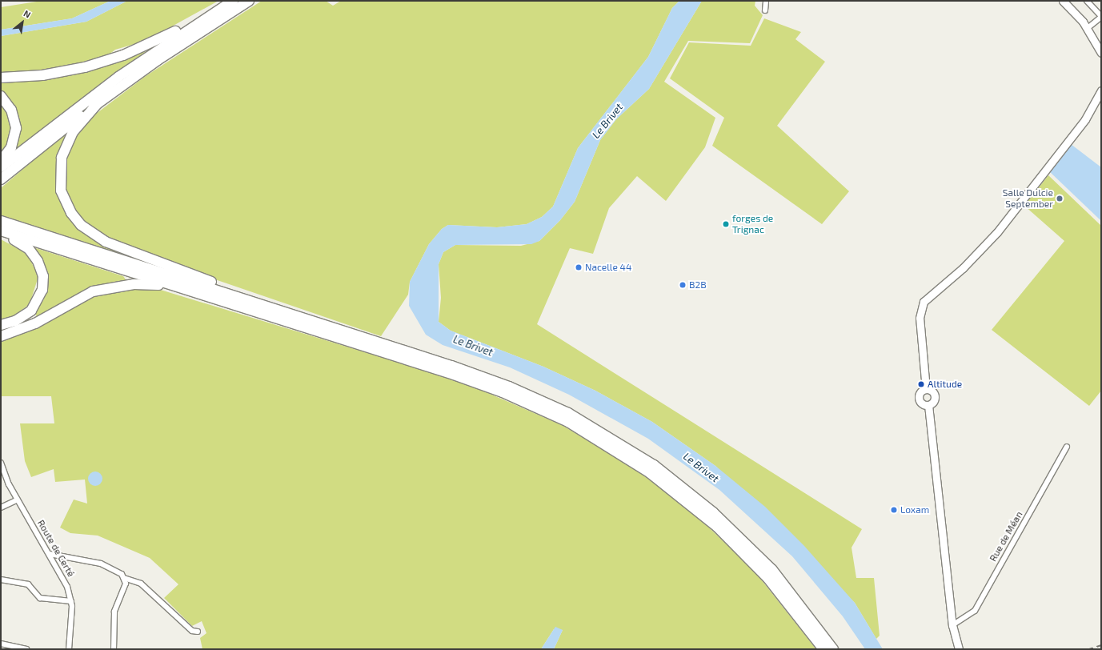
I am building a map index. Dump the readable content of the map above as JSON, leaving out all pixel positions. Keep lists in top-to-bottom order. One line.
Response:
{"streets":{"street":["Rue de Méan","Route de Certé"]},"water":["Le Brivet"],"places":["Salle Dulcie September","forges de Trignac","Nacelle 44","B2B","Altitude","Loxam"],"north":"top right"}
